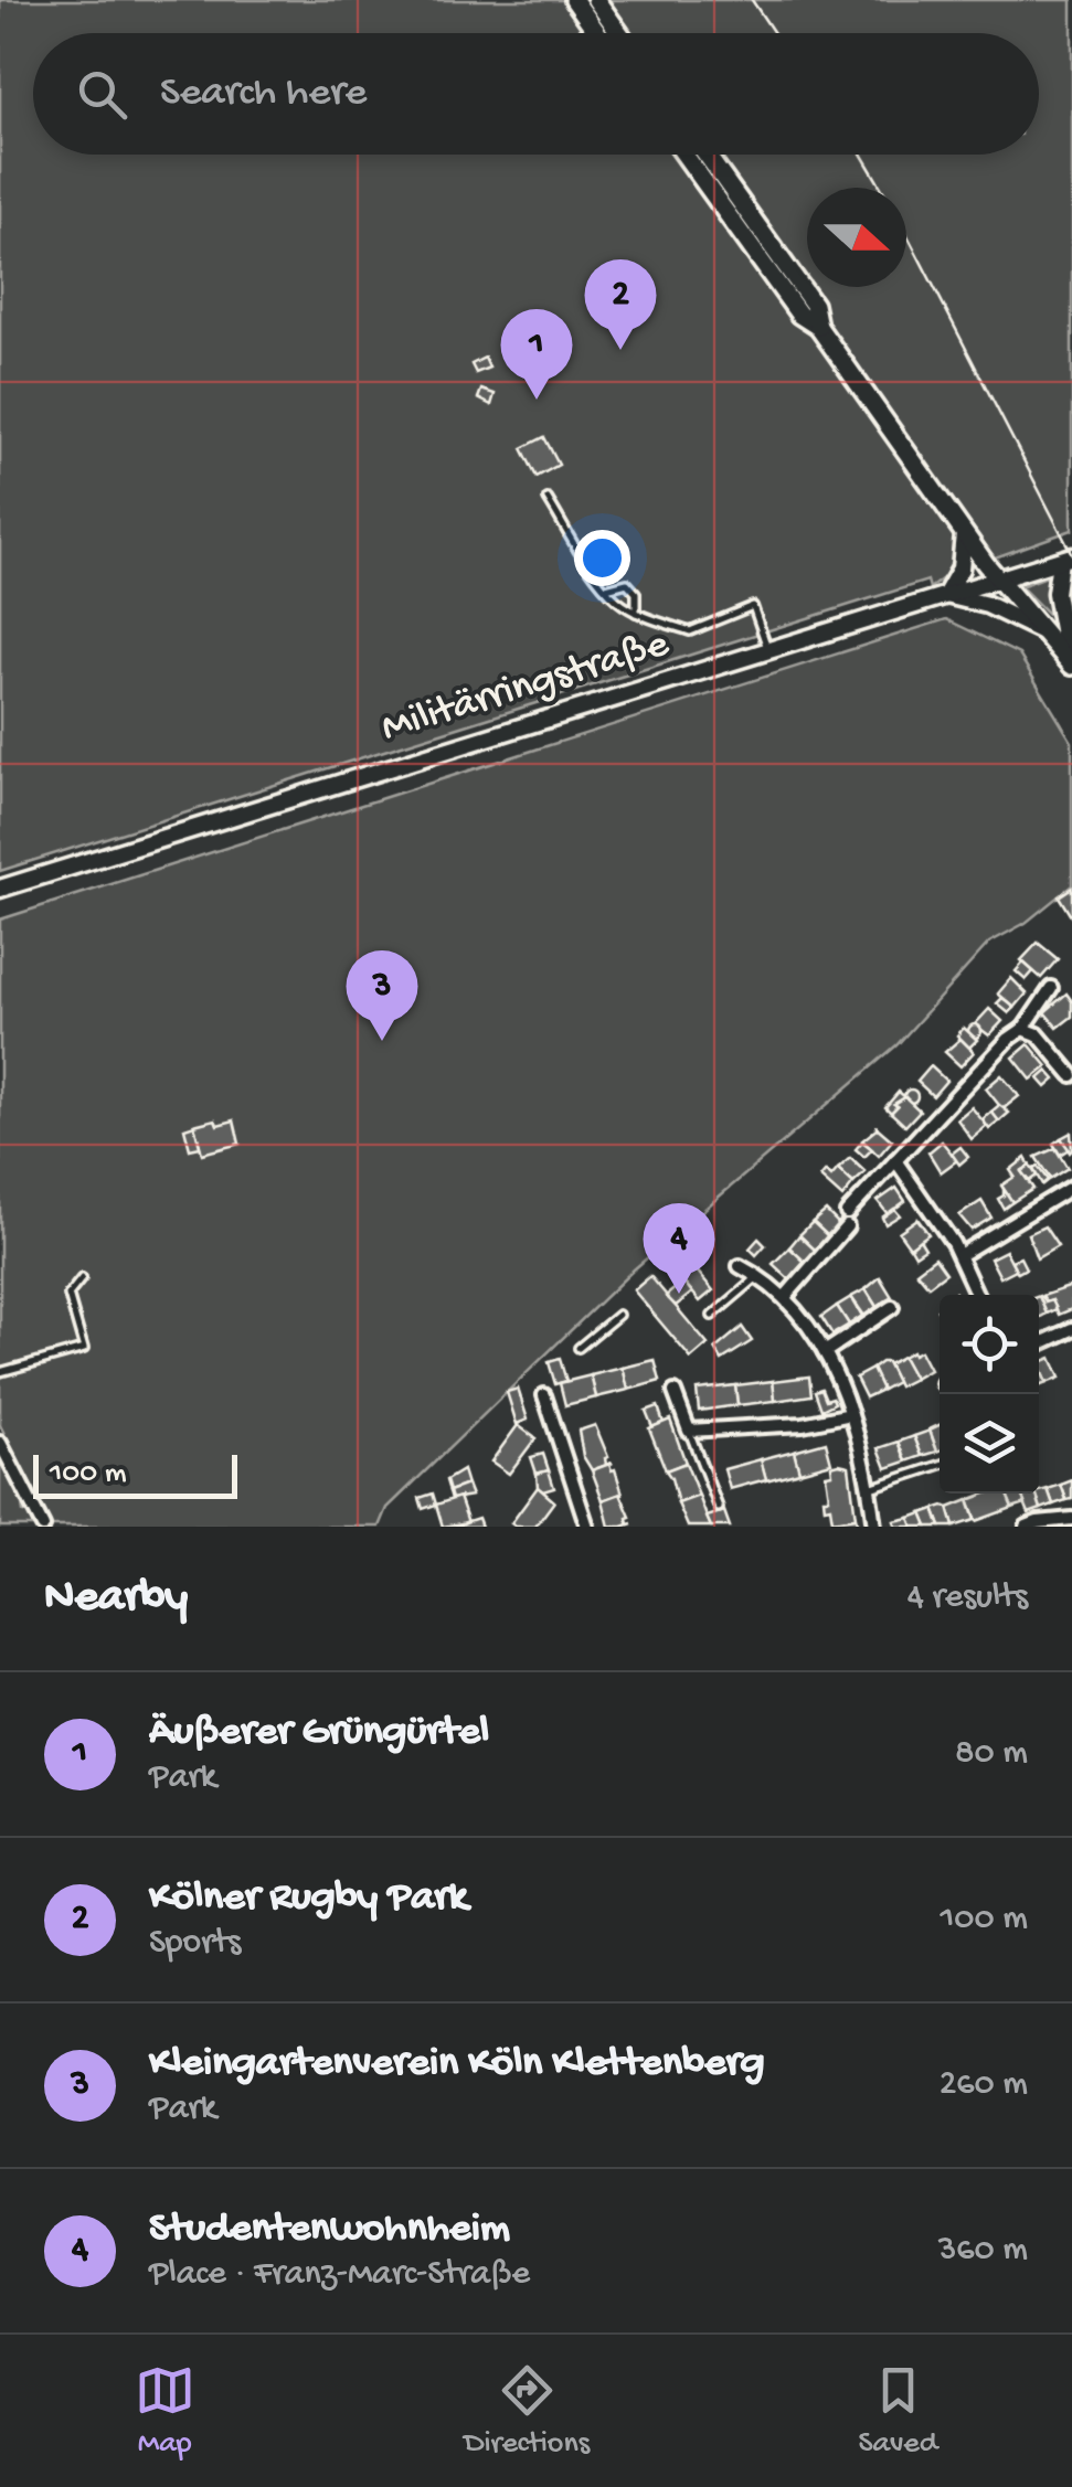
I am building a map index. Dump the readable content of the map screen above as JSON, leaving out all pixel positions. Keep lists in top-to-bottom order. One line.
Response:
{"streets":{"main road":["Militärringstraße"]},"scale_bar":"100 m","north":"right","page":{"search":"Search here","pins":["2","1","3","4"],"scale":"100 m","heading":["Nearby","4 results"],"list":[{"mark":"1","name":"Äußerer Grüngürtel","note":"Park","value":"80 m"},{"mark":"2","name":"Kölner Rugby Park","note":"Sports","value":"100 m"},{"mark":"3","name":"Kleingartenverein Köln Klettenberg","note":"Park","value":"260 m"},{"mark":"4","name":"Studentenwohnheim","note":"Place · Franz-Marc-Straße","value":"360 m"}],"nav":["Map","Directions","Saved"]}}
